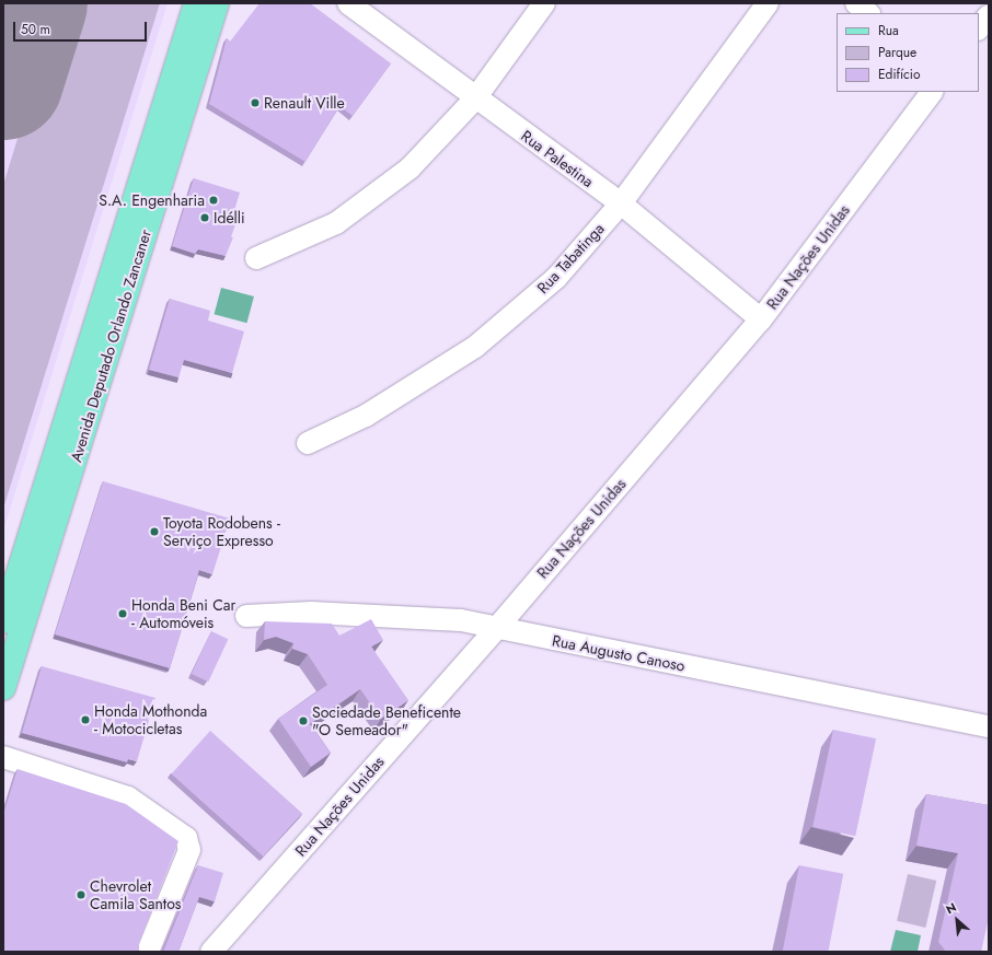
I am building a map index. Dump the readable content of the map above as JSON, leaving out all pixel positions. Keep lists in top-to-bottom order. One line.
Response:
{"streets":{"main road":["Avenida Deputado Orlando Zancaner"],"street":["Rua Palestina","Rua Nações Unidas","Rua Tabatinga","Rua Augusto Canoso"]},"crossings":[["Rua Palestina","Rua Nações Unidas"],["Rua Palestina","Rua Tabatinga"],["Rua Nações Unidas","Rua Augusto Canoso"]],"places":["Renault Ville","S.A. Engenharia","Idélli","Toyota Rodobens - Serviço Expresso","Honda Beni Car - Automóveis","Honda Mothonda - Motocicletas","Sociedade Beneficente \"O Semeador\"","Chevrolet Camila Santos"],"legend":["Rua","Parque","Edifício"],"scale_bar":"50 m","north":"top left"}
